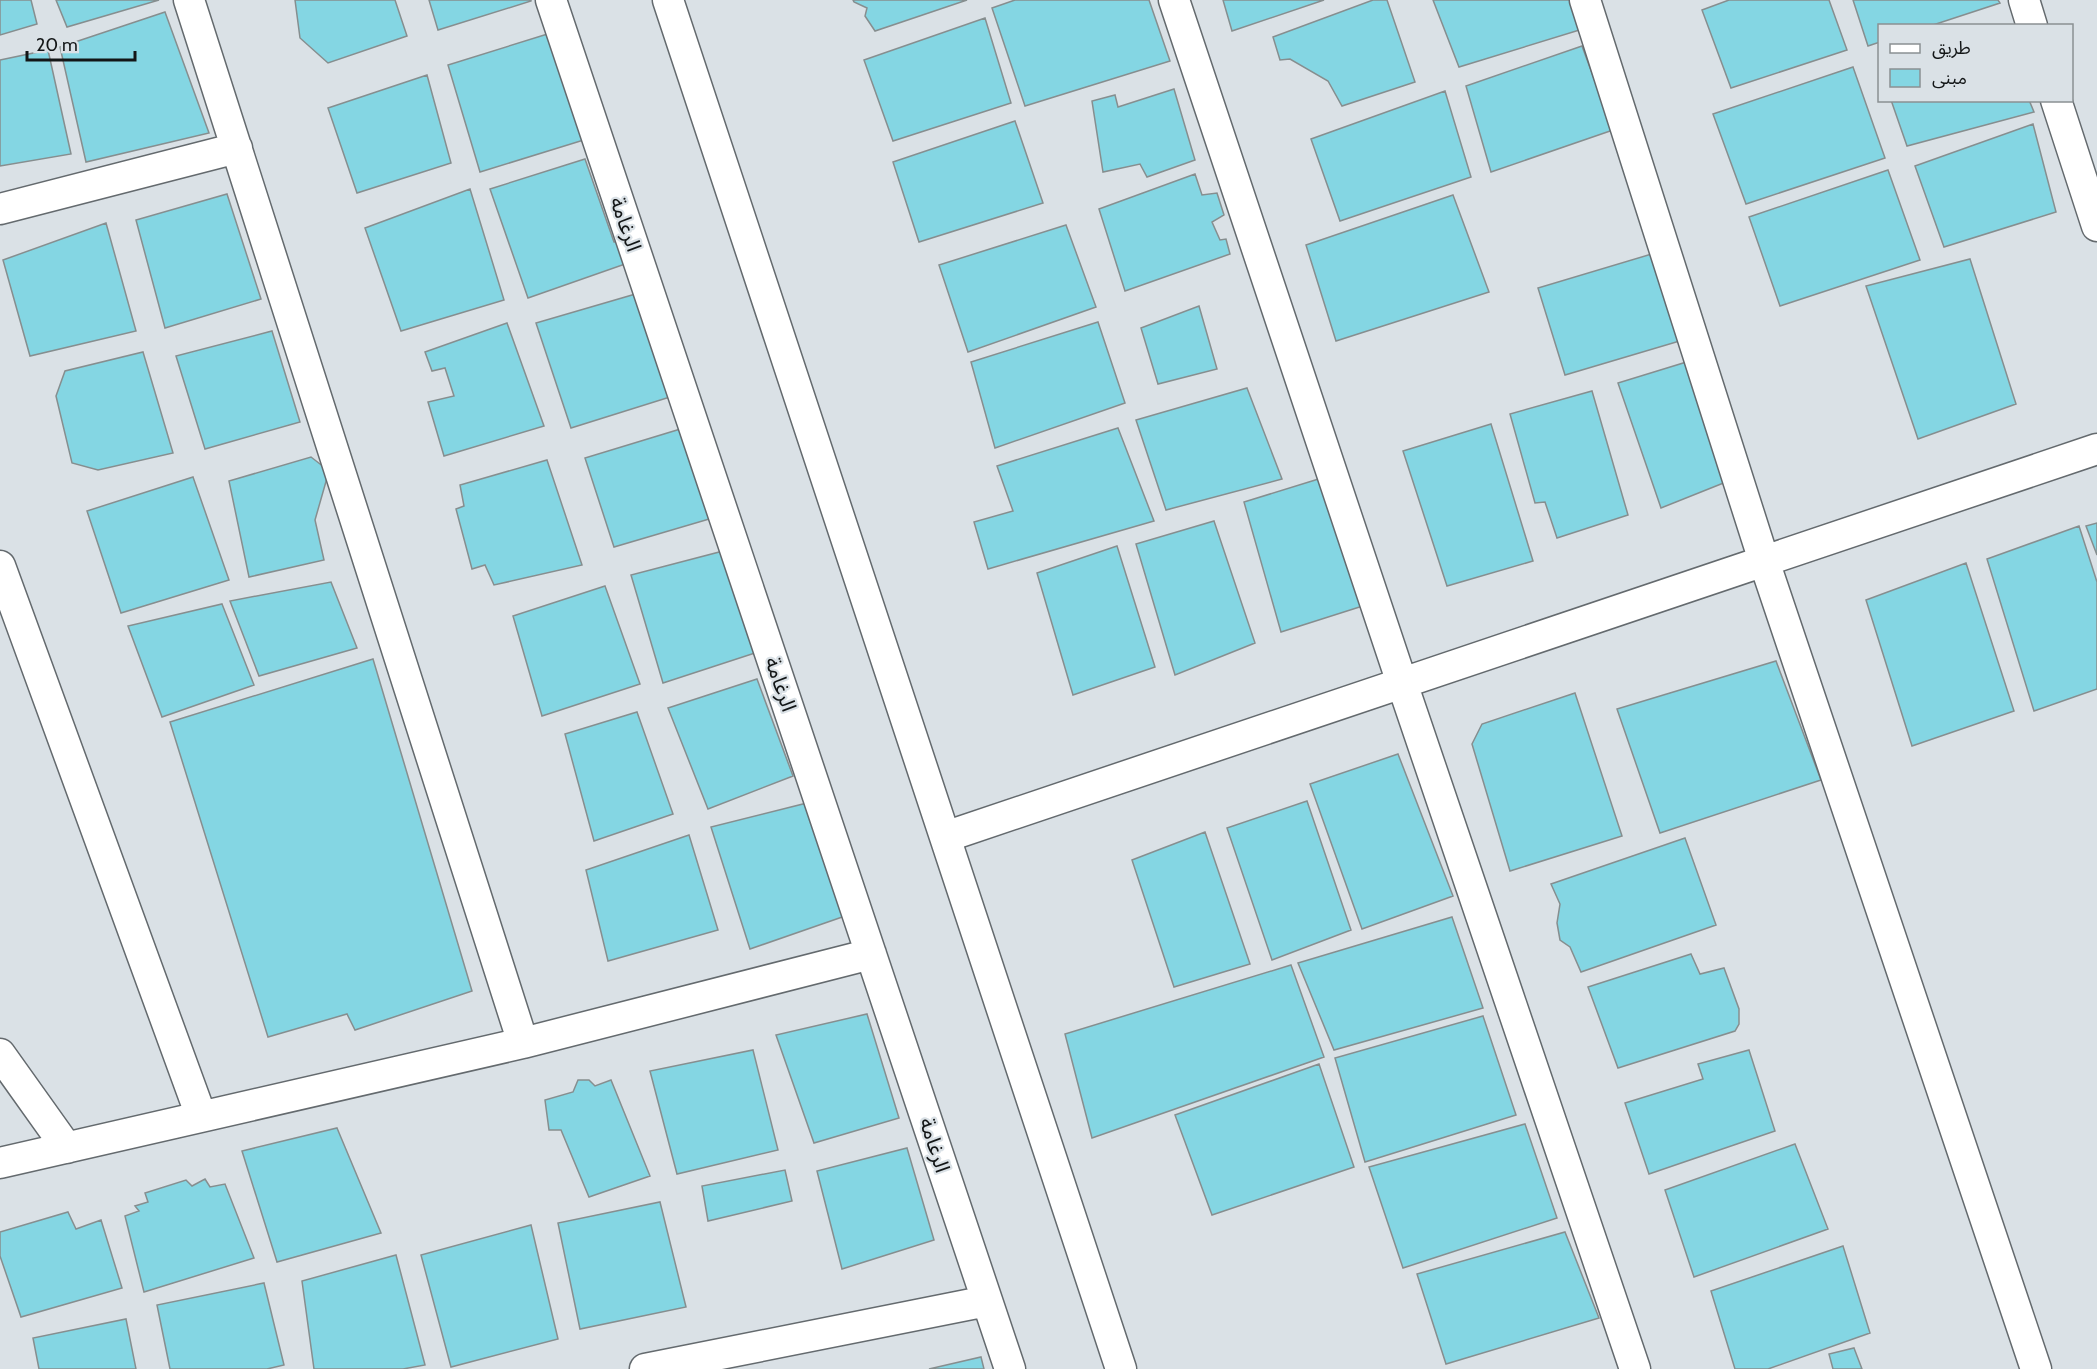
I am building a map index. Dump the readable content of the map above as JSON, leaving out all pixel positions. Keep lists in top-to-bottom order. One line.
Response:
{"streets":{"street":["الرغامة"]},"legend":["طريق","مبنى"],"scale_bar":"20 m"}
